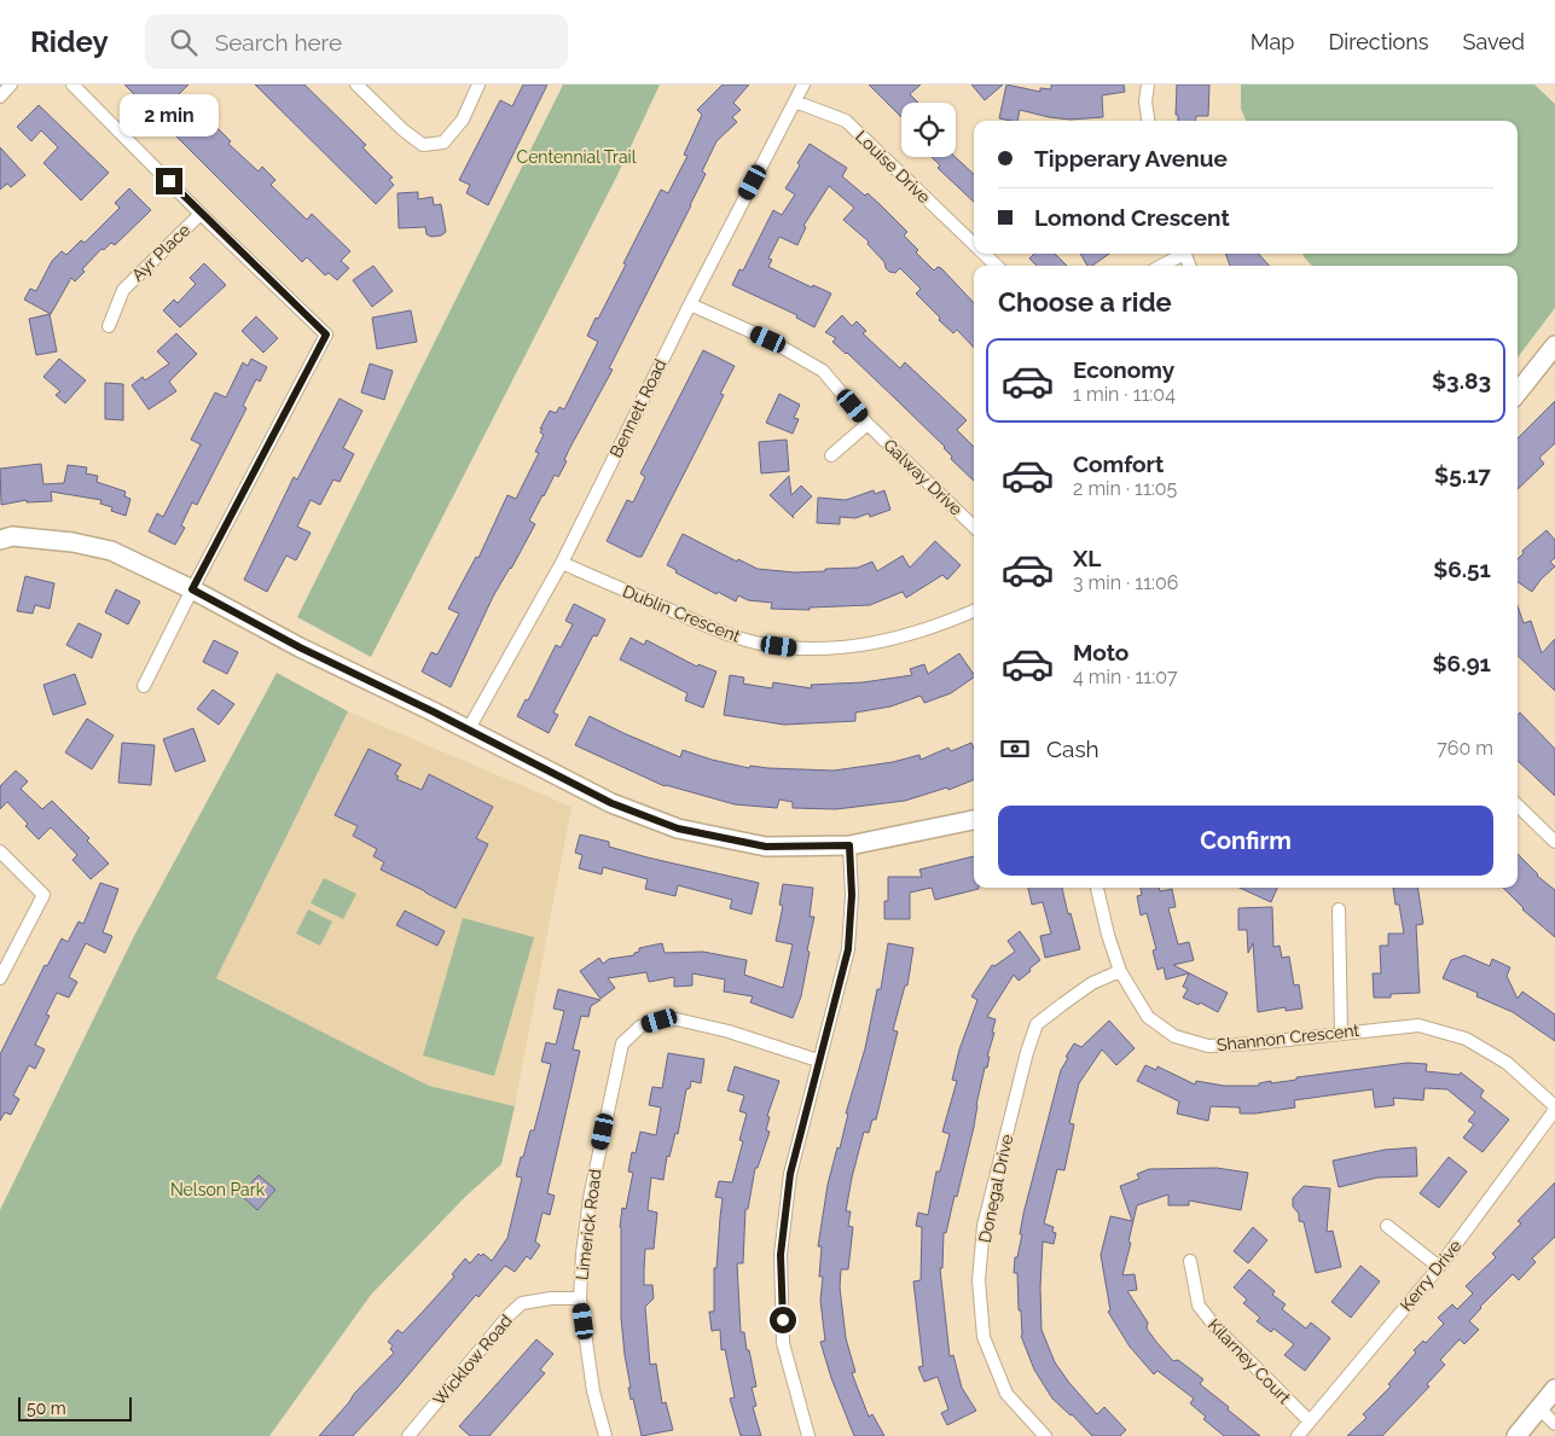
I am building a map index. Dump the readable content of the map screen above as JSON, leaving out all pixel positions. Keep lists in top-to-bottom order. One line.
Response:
{"streets":{"street":["Louise Drive","Ayr Place","Bennett Road","Galway Drive","Dublin Crescent","Shannon Crescent","Donegal Drive","Limerick Road","Kerry Drive","Wicklow Road","Kilarney Court"]},"crossings":[["Louise Drive","Bennett Road"],["Bennett Road","Galway Drive"],["Bennett Road","Dublin Crescent"],["Shannon Crescent","Donegal Drive"],["Shannon Crescent","Kerry Drive"],["Limerick Road","Wicklow Road"],["Kerry Drive","Kilarney Court"]],"parks":["Centennial Trail","Nelson Park"],"scale_bar":"50 m","page":{"header":"Ridey","search":"Search here","nav":["Map","Directions","Saved"],"bubble":"2 min","banner":["Tipperary Avenue","Lomond Crescent"],"heading":"Choose a ride","list":[{"name":"Economy","note":"1 min · 11:04","value":"$3.83"},{"name":"Comfort","note":"2 min · 11:05","value":"$5.17"},{"name":"XL","note":"3 min · 11:06","value":"$6.51"},{"name":"Moto","note":"4 min · 11:07","value":"$6.91"}],"pay":["Cash","760 m"],"buttons":"Confirm","scale":"50 m"}}
